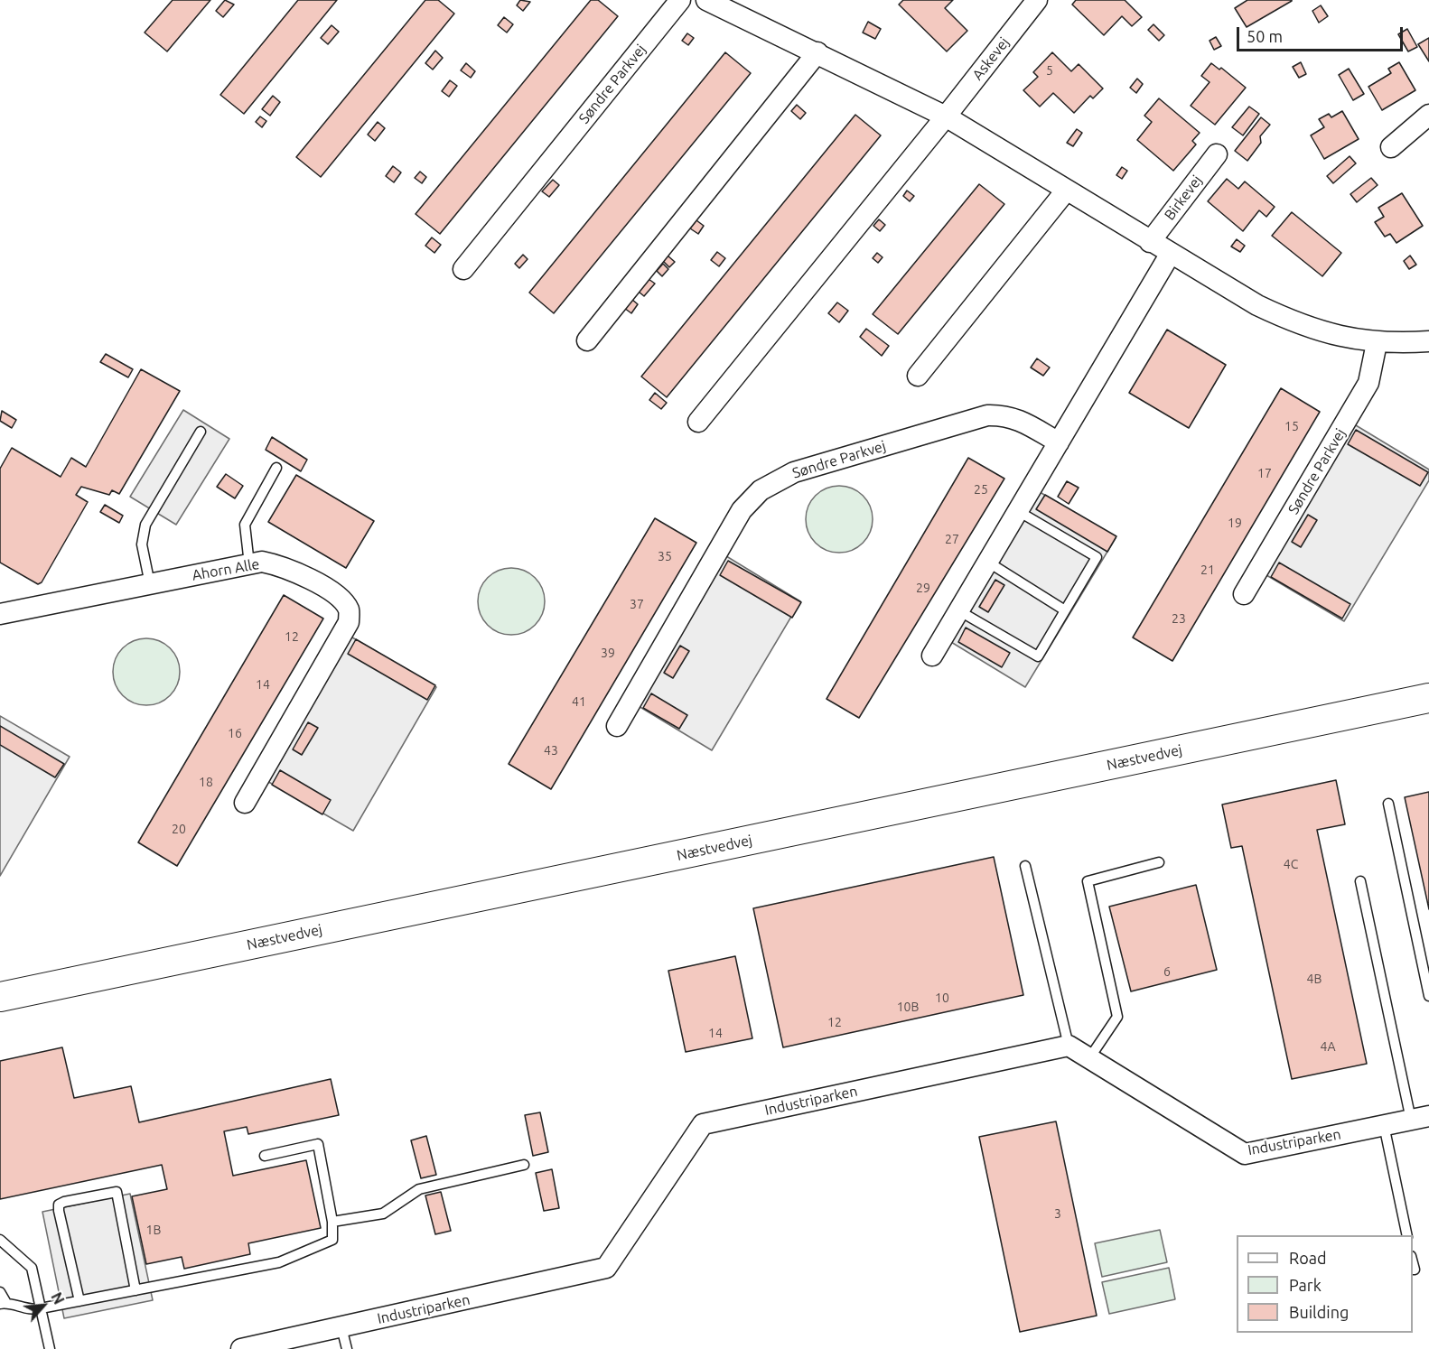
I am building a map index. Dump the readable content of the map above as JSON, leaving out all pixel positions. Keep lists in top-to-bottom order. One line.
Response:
{"streets":{"main road":["Næstvedvej"],"street":["Askevej","Søndre Parkvej","Birkevej","Ahorn Alle","Industriparken"]},"house_numbers":["5","15","17","25","19","27","35","21","29","37","23","12","39","14","41","16","43","18","20","4C","6","4B","10","10B","12","14","4A","3","1B"],"legend":["Road","Park","Building"],"scale_bar":"50 m","north":"top right"}
